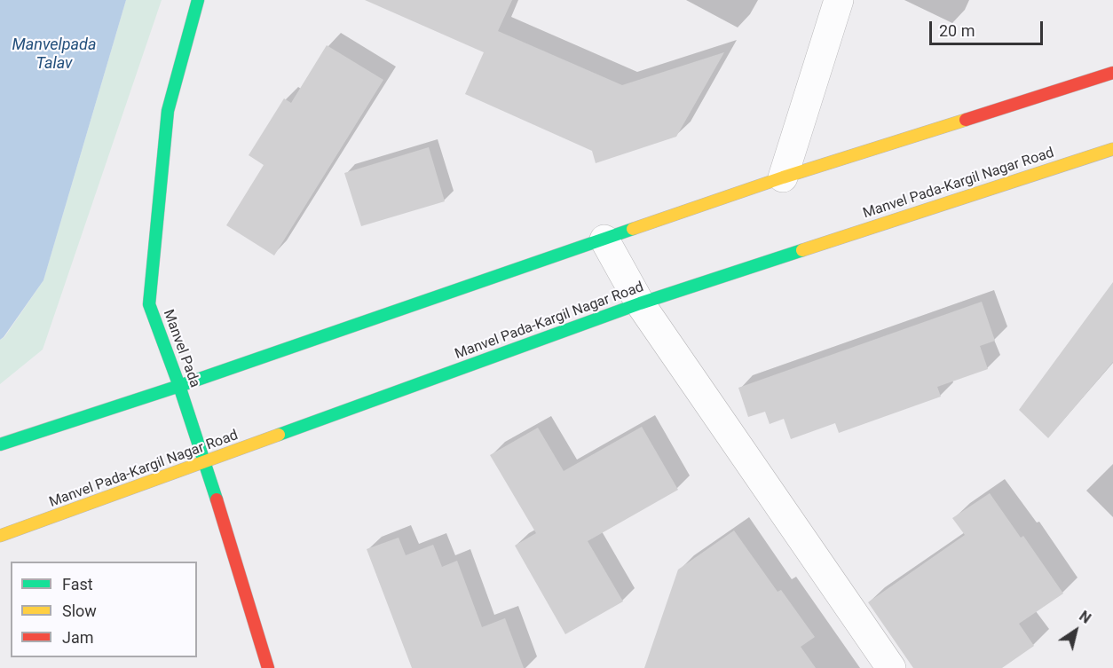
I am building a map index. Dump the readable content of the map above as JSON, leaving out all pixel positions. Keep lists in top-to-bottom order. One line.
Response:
{"streets":{"street":["Manvel Pada-Kargil Nagar Road","Manvel Pada"]},"crossings":[["Manvel Pada-Kargil Nagar Road","Manvel Pada"]],"water":["Manvelpada Talav"],"legend":["Fast","Slow","Jam"],"scale_bar":"20 m","north":"top right"}
